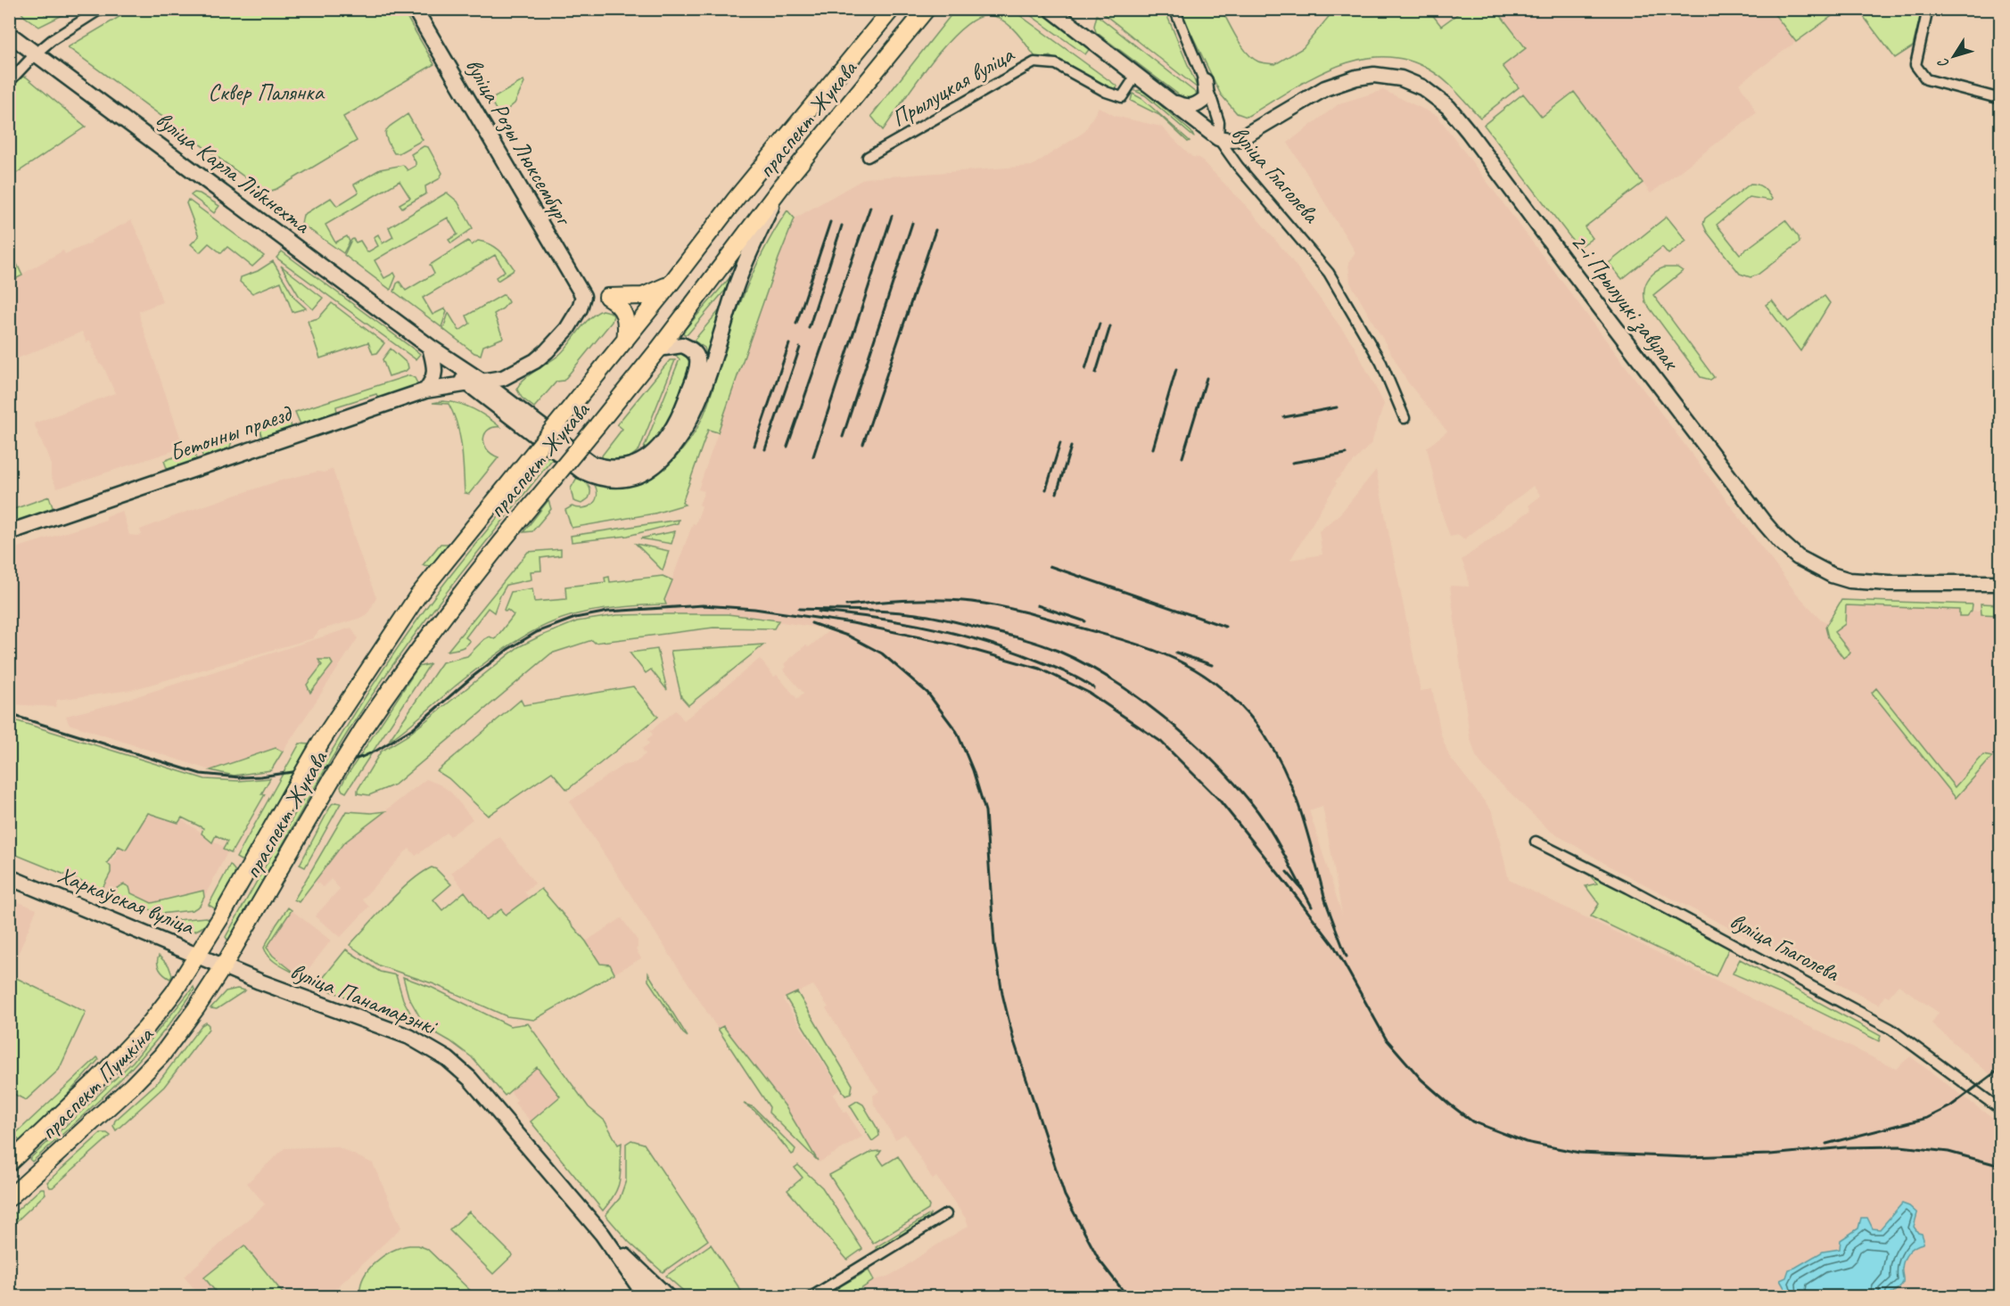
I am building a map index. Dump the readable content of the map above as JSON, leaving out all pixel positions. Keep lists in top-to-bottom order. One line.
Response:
{"streets":{"main road":["праспект Жукава","вуліца Розы Люксембург","вуліца Карла Лібкнехта","вуліца Глаголева","2-і Прылуцкі завулак","Бетонны праезд","Харкаўская вуліца","вуліца Панамарэнкі","праспект Пушкіна"],"street":["Прылуцкая вуліца"]},"crossings":[["Прылуцкая вуліца","вуліца Глаголева"],["праспект Жукава","вуліца Карла Лібкнехта"],["праспект Жукава","Харкаўская вуліца"],["праспект Жукава","вуліца Панамарэнкі"],["праспект Жукава","праспект Пушкіна"],["вуліца Розы Люксембург","Бетонны праезд"],["вуліца Карла Лібкнехта","Бетонны праезд"],["вуліца Глаголева","2-і Прылуцкі завулак"],["Харкаўская вуліца","вуліца Панамарэнкі"],["Харкаўская вуліца","праспект Пушкіна"],["вуліца Панамарэнкі","праспект Пушкіна"]],"parks":["Сквер Палянка"],"north":"bottom left"}
